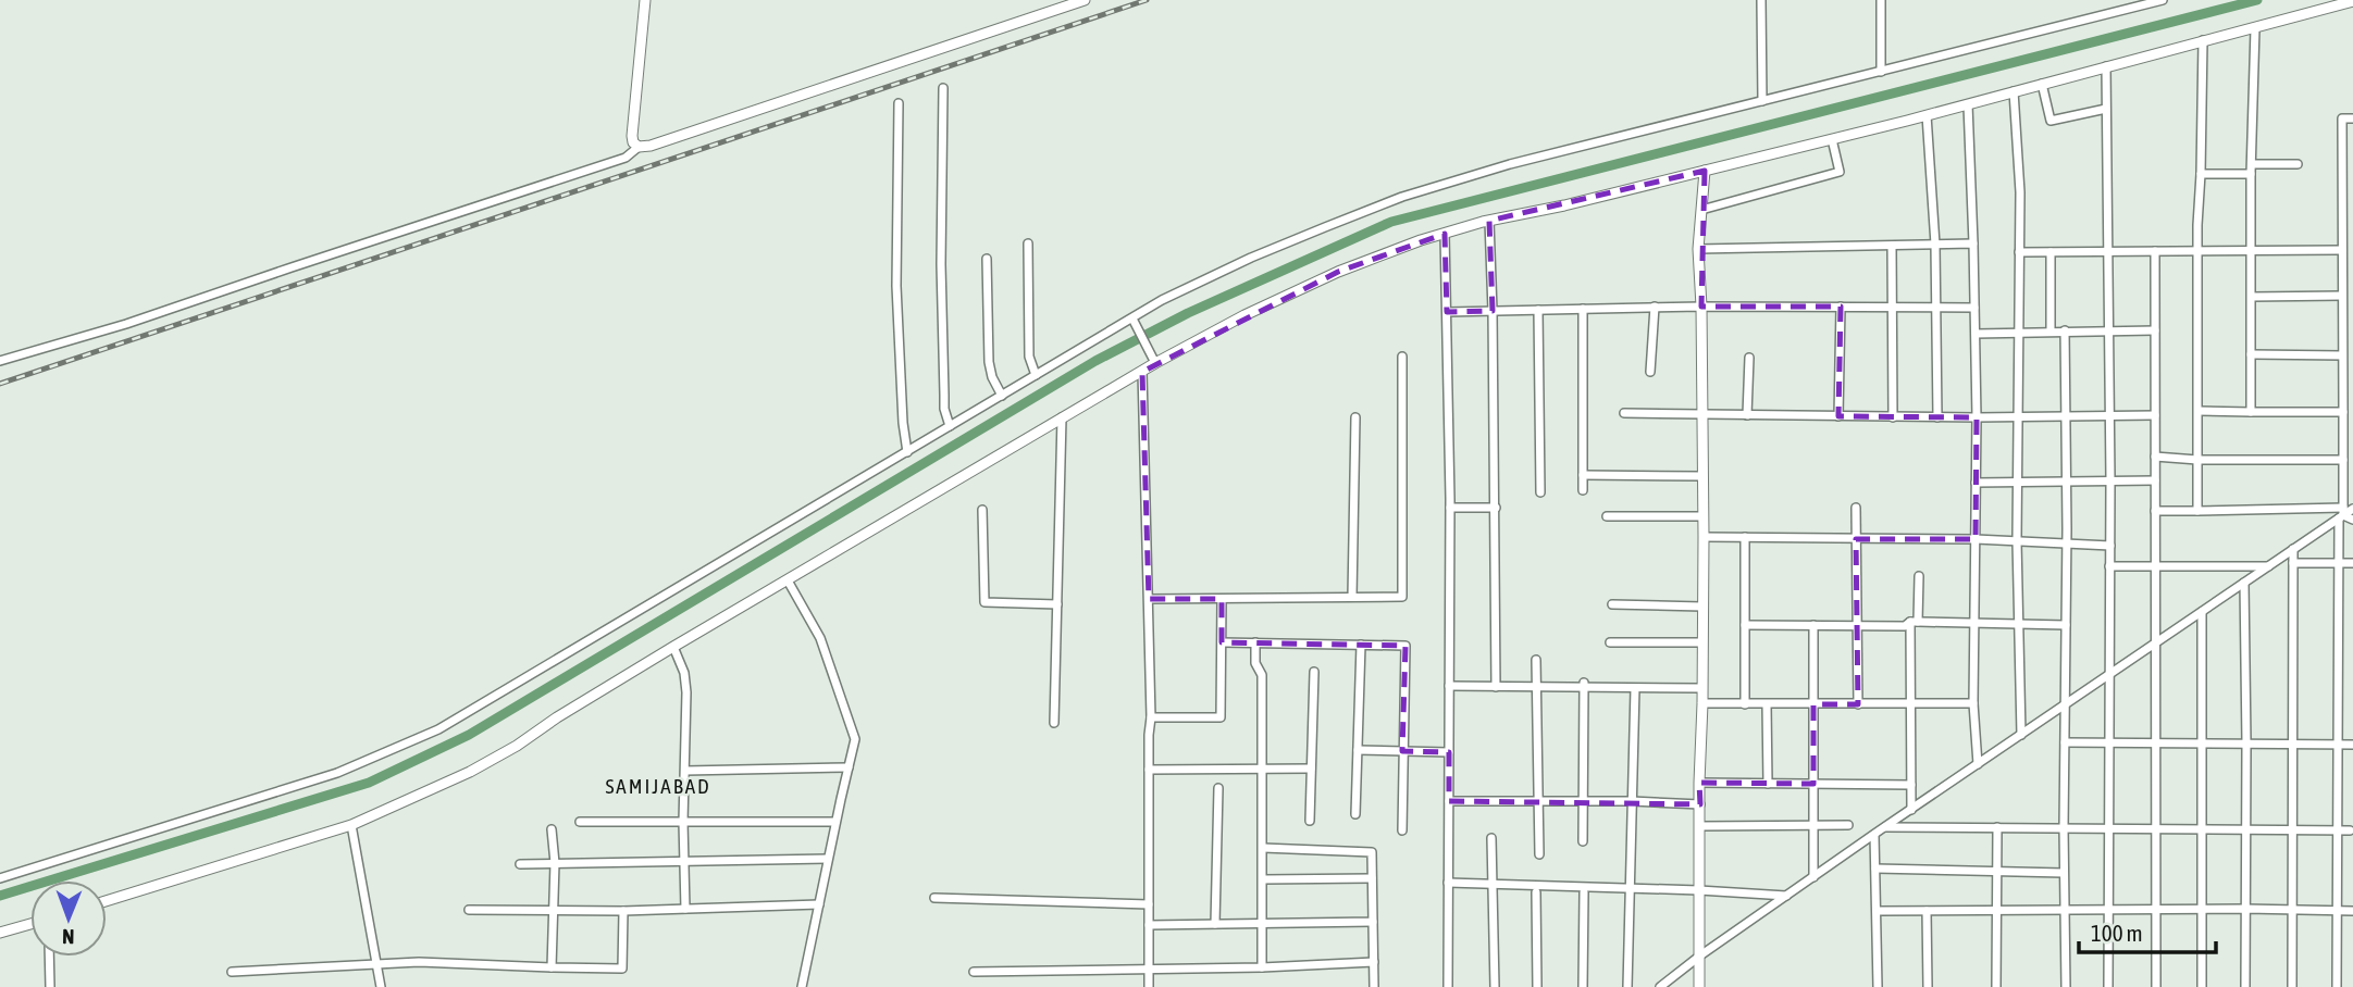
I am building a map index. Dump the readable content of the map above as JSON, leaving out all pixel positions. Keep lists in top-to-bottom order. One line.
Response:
{"districts":["SAMIJABAD"],"scale_bar":"100 m","north":"bottom"}
